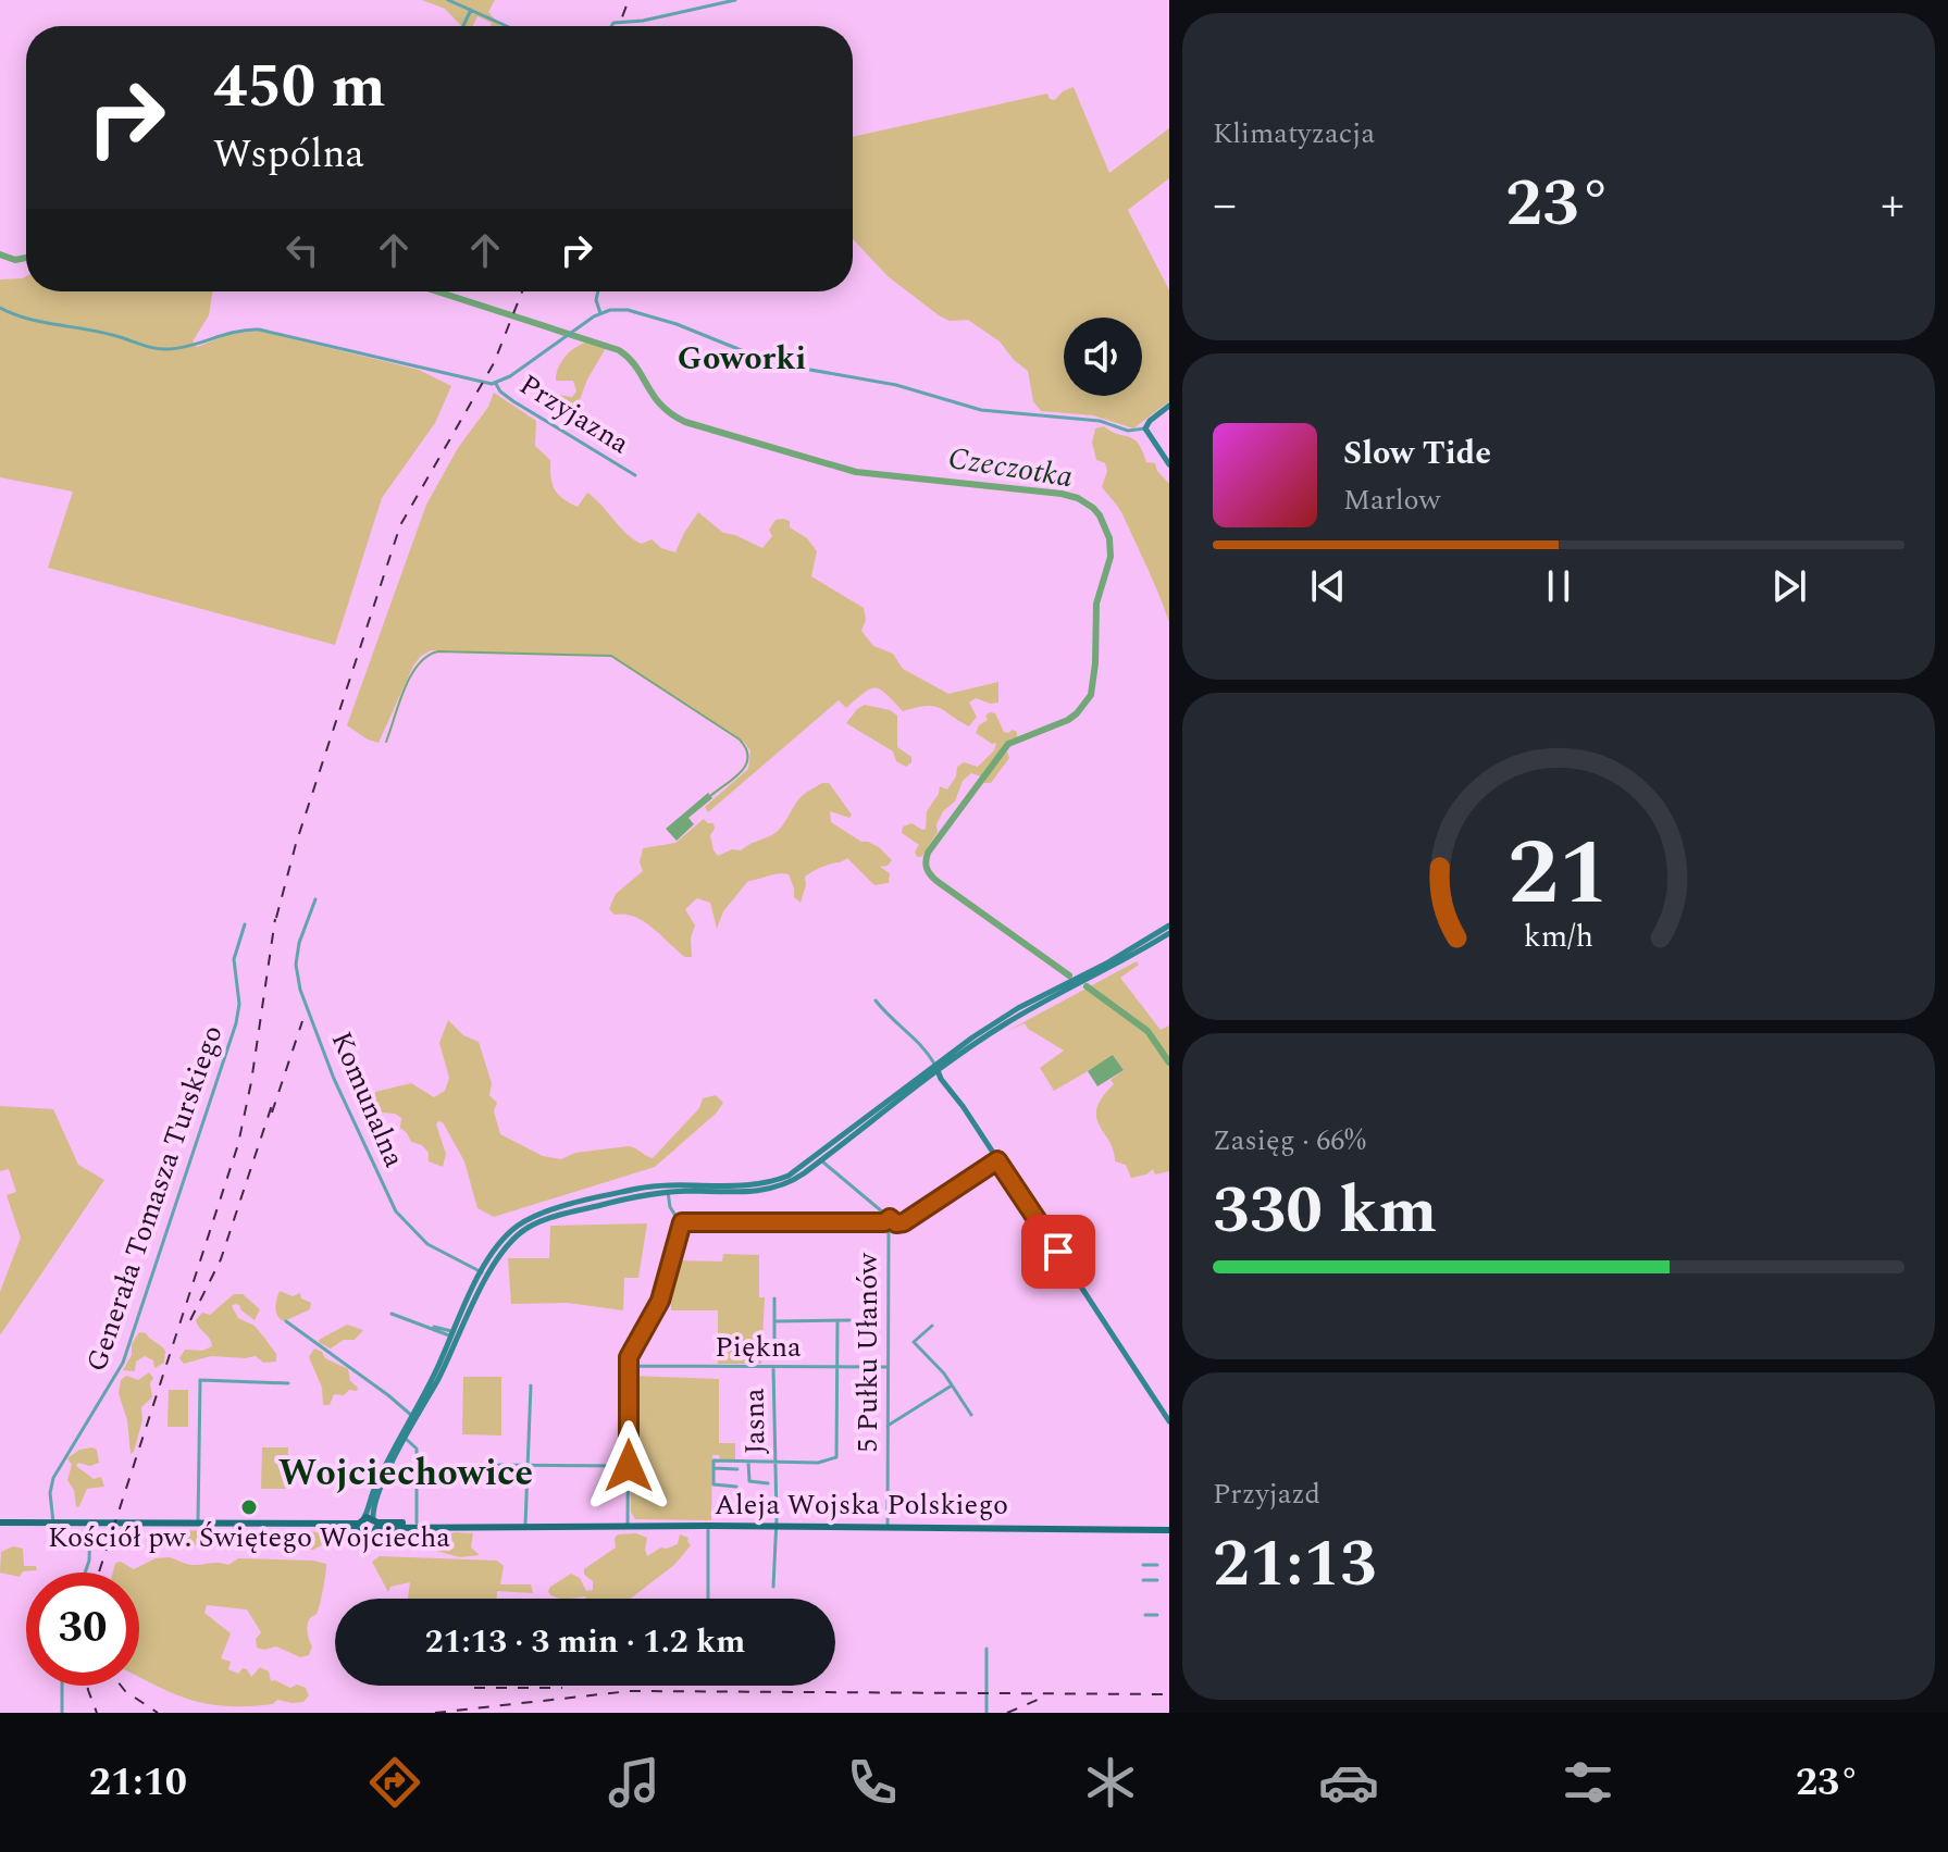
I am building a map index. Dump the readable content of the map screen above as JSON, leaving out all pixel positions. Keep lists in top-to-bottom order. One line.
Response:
{"streets":{"main road":["Aleja Wojska Polskiego"],"street":["Przyjazna","Komunalna","Generała Tomasza Turskiego","Piękna","5 Pułku Ułanów","Jasna"]},"crossings":[["Generała Tomasza Turskiego","Aleja Wojska Polskiego"],["Piękna","5 Pułku Ułanów"],["Piękna","Jasna"],["5 Pułku Ułanów","Aleja Wojska Polskiego"],["Jasna","Aleja Wojska Polskiego"]],"districts":["Goworki","Wojciechowice"],"water":["Czeczotka"],"places":["Kościół pw. Świętego Wojciecha"],"page":{"tile":["Klimatyzacja",["Zasięg · 66%","330 km"],["Przyjazd","21:13"]],"turn":["450 m","Wspólna"],"heat":["−","23°","+"],"song":["Slow Tide","Marlow"],"limit":"30","trip":"21:13 · 3 min · 1.2 km","tabs":["21:10","23°"],"gauge":["21","km/h"]}}
